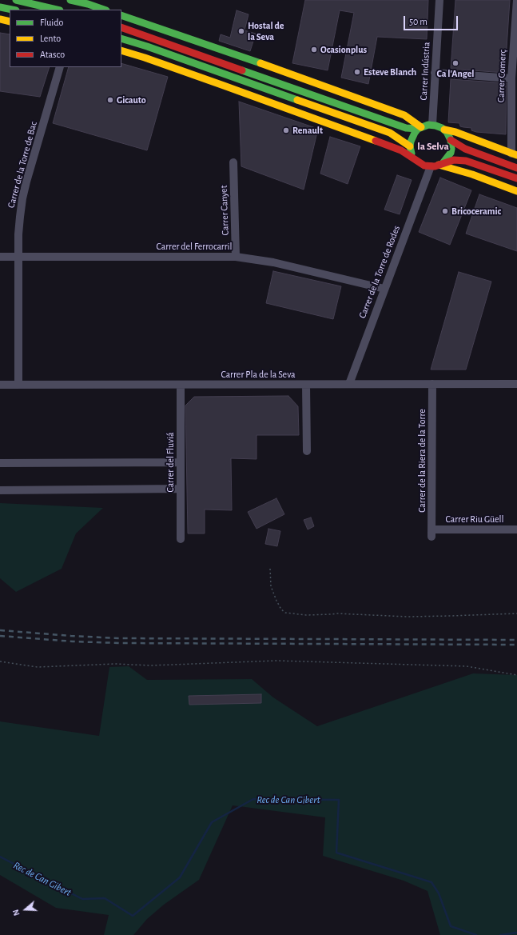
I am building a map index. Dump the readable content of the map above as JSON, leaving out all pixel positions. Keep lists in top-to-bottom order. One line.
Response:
{"streets":{"street":["Carrer Indústria","Carrer Comerç","Carrer de la Torre de Bac","Carrer Canyet","Carrer del Ferrocarril","Carrer de la Torre de Rodes","Carrer Pla de la Seva","Carrer de la Riera de la Torre","Carrer del Fluviá","Carrer Riu Güell"]},"crossings":[["Carrer Indústria","Carrer de la Torre de Rodes"],["Carrer de la Torre de Bac","Carrer del Ferrocarril"],["Carrer de la Torre de Bac","Carrer Pla de la Seva"],["Carrer Canyet","Carrer del Ferrocarril"],["Carrer del Ferrocarril","Carrer de la Torre de Rodes"],["Carrer de la Torre de Rodes","Carrer Pla de la Seva"],["Carrer Pla de la Seva","Carrer de la Riera de la Torre"],["Carrer Pla de la Seva","Carrer del Fluviá"],["Carrer de la Riera de la Torre","Carrer Riu Güell"]],"districts":["la Selva"],"water":["Rec de Can Gibert"],"places":["Hostal de la Seva","Ocasionplus","Ca l'Angel","Esteve Blanch","Gicauto","Renault","Bricoceramic"],"legend":["Fluido","Lento","Atasco"],"scale_bar":"50 m","north":"left"}
